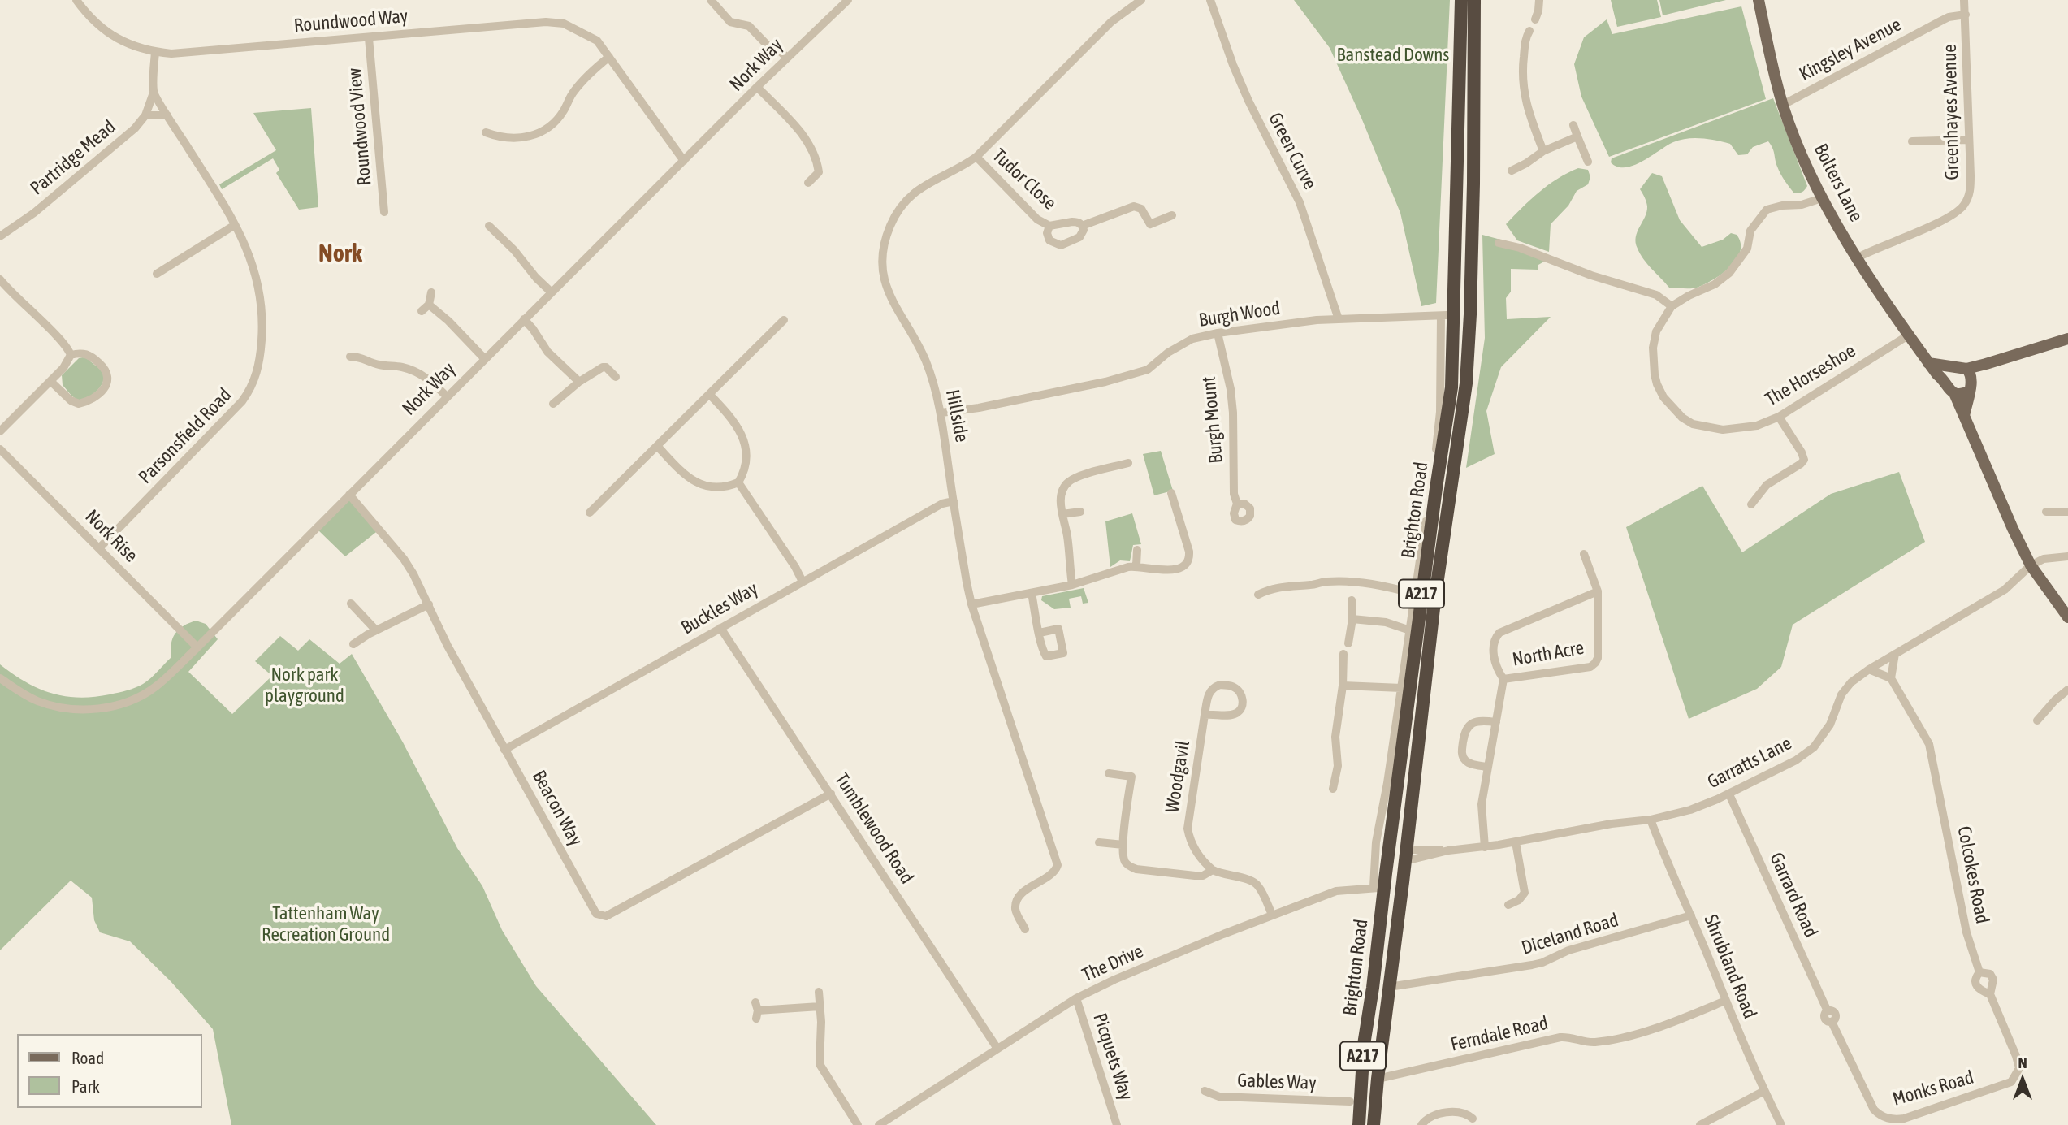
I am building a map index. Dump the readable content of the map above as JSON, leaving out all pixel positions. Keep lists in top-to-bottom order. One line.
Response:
{"streets":{"highway":["Brighton Road","A217"],"main road":["Bolters Lane"],"street":["Roundwood Way","Kingsley Avenue","Nork Way","Greenhayes Avenue","Roundwood View","Green Curve","Partridge Mead","Tudor Close","Burgh Wood","The Horseshoe","Hillside","Burgh Mount","Parsonsfield Road","Nork Rise","Buckles Way","North Acre","Garratts Lane","Woodgavil","Beacon Way","Tumblewood Road","Colcokes Road","Garrard Road","Diceland Road","The Drive","Shrubland Road","Ferndale Road","Picquets Way","Gables Way","Monks Road"]},"crossings":[["Roundwood Way","Nork Way"],["Roundwood Way","Roundwood View"],["Kingsley Avenue","Greenhayes Avenue"],["Kingsley Avenue","Bolters Lane"],["Nork Way","Nork Rise"],["Nork Way","Beacon Way"],["Greenhayes Avenue","Bolters Lane"],["Green Curve","Burgh Wood"],["Partridge Mead","Parsonsfield Road"],["Tudor Close","Hillside"],["Bolters Lane","The Horseshoe"],["Burgh Wood","Hillside"],["Burgh Wood","Burgh Mount"],["Burgh Wood","Brighton Road"],["Hillside","Buckles Way"],["Parsonsfield Road","Nork Rise"],["Brighton Road","Garratts Lane"],["Brighton Road","Diceland Road"],["Brighton Road","The Drive"],["Brighton Road","Ferndale Road"],["Buckles Way","Beacon Way"],["Buckles Way","Tumblewood Road"],["North Acre","Garratts Lane"],["Garratts Lane","Garrard Road"],["Garratts Lane","Shrubland Road"],["Beacon Way","Tumblewood Road"],["Tumblewood Road","The Drive"],["Colcokes Road","Monks Road"],["Garrard Road","Monks Road"],["Diceland Road","Shrubland Road"],["The Drive","Picquets Way"],["Shrubland Road","Ferndale Road"]],"districts":["Nork"],"parks":["Banstead Downs","Nork park playground","Tattenham Way Recreation Ground"],"legend":["Road","Park"],"north":"top"}
